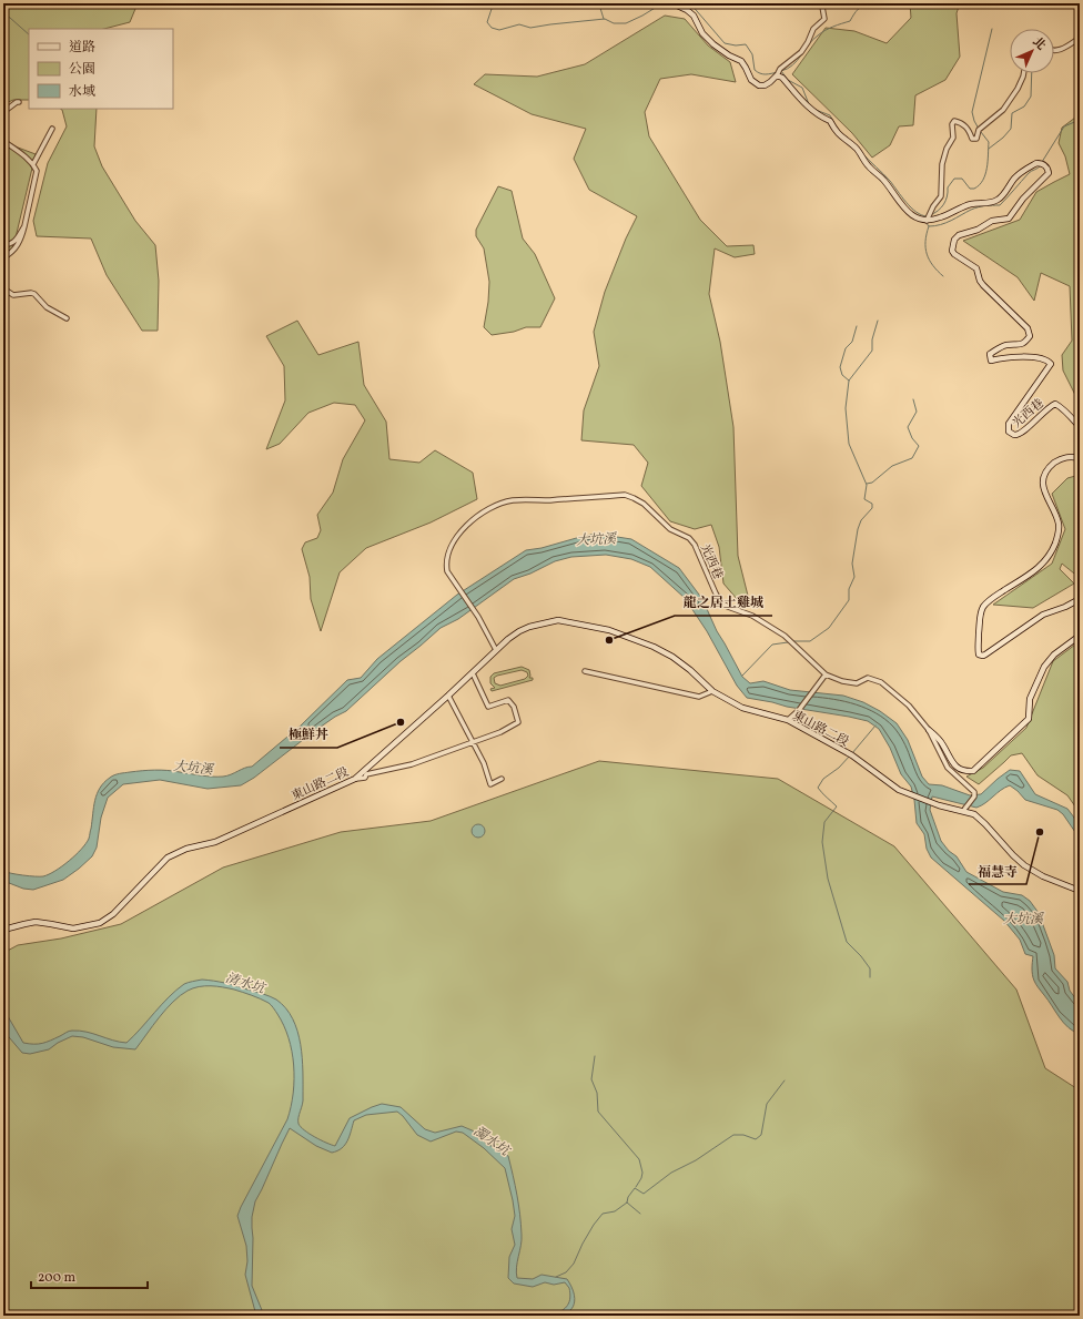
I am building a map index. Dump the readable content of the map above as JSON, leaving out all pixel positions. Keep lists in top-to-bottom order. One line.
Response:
{"streets":{"street":["光西巷","東山路二段"]},"crossings":[["光西巷","東山路二段"]],"water":["大坑溪","清水坑","濁水坑"],"places":["龍之居土雞城","極鮮丼","福慧寺"],"legend":["道路","公園","水域"],"scale_bar":"200 m","north":"top right"}
